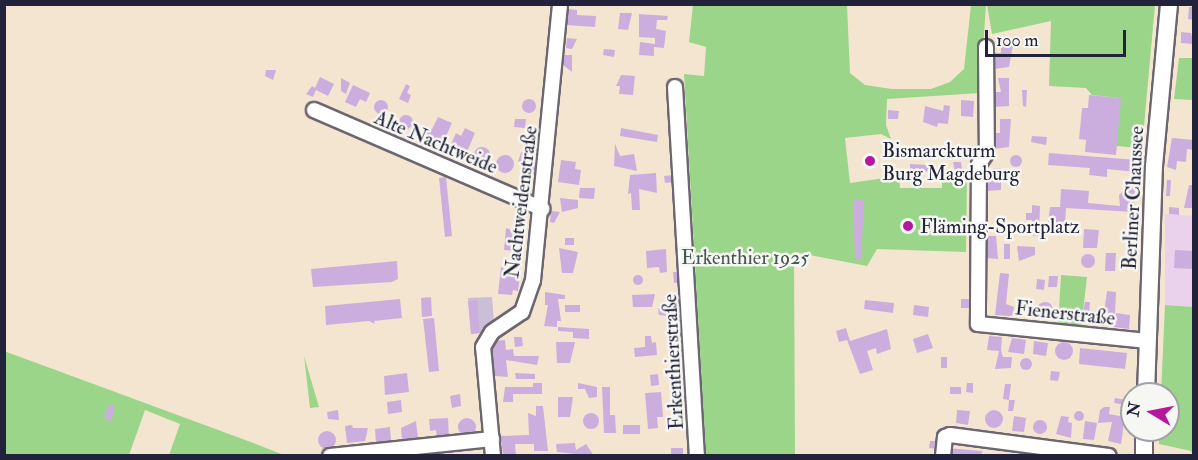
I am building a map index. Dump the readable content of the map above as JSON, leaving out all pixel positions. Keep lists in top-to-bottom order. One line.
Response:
{"streets":{"main road":["Berliner Chaussee"],"street":["Alte Nachtweide","Nachtweidenstraße","Fienerstraße","Erkenthierstraße"]},"crossings":[["Alte Nachtweide","Nachtweidenstraße"],["Berliner Chaussee","Fienerstraße"]],"parks":["Erkenthier 1925"],"places":["Bismarckturm Burg Magdeburg","Fläming-Sportplatz"],"scale_bar":"100 m","north":"left"}
